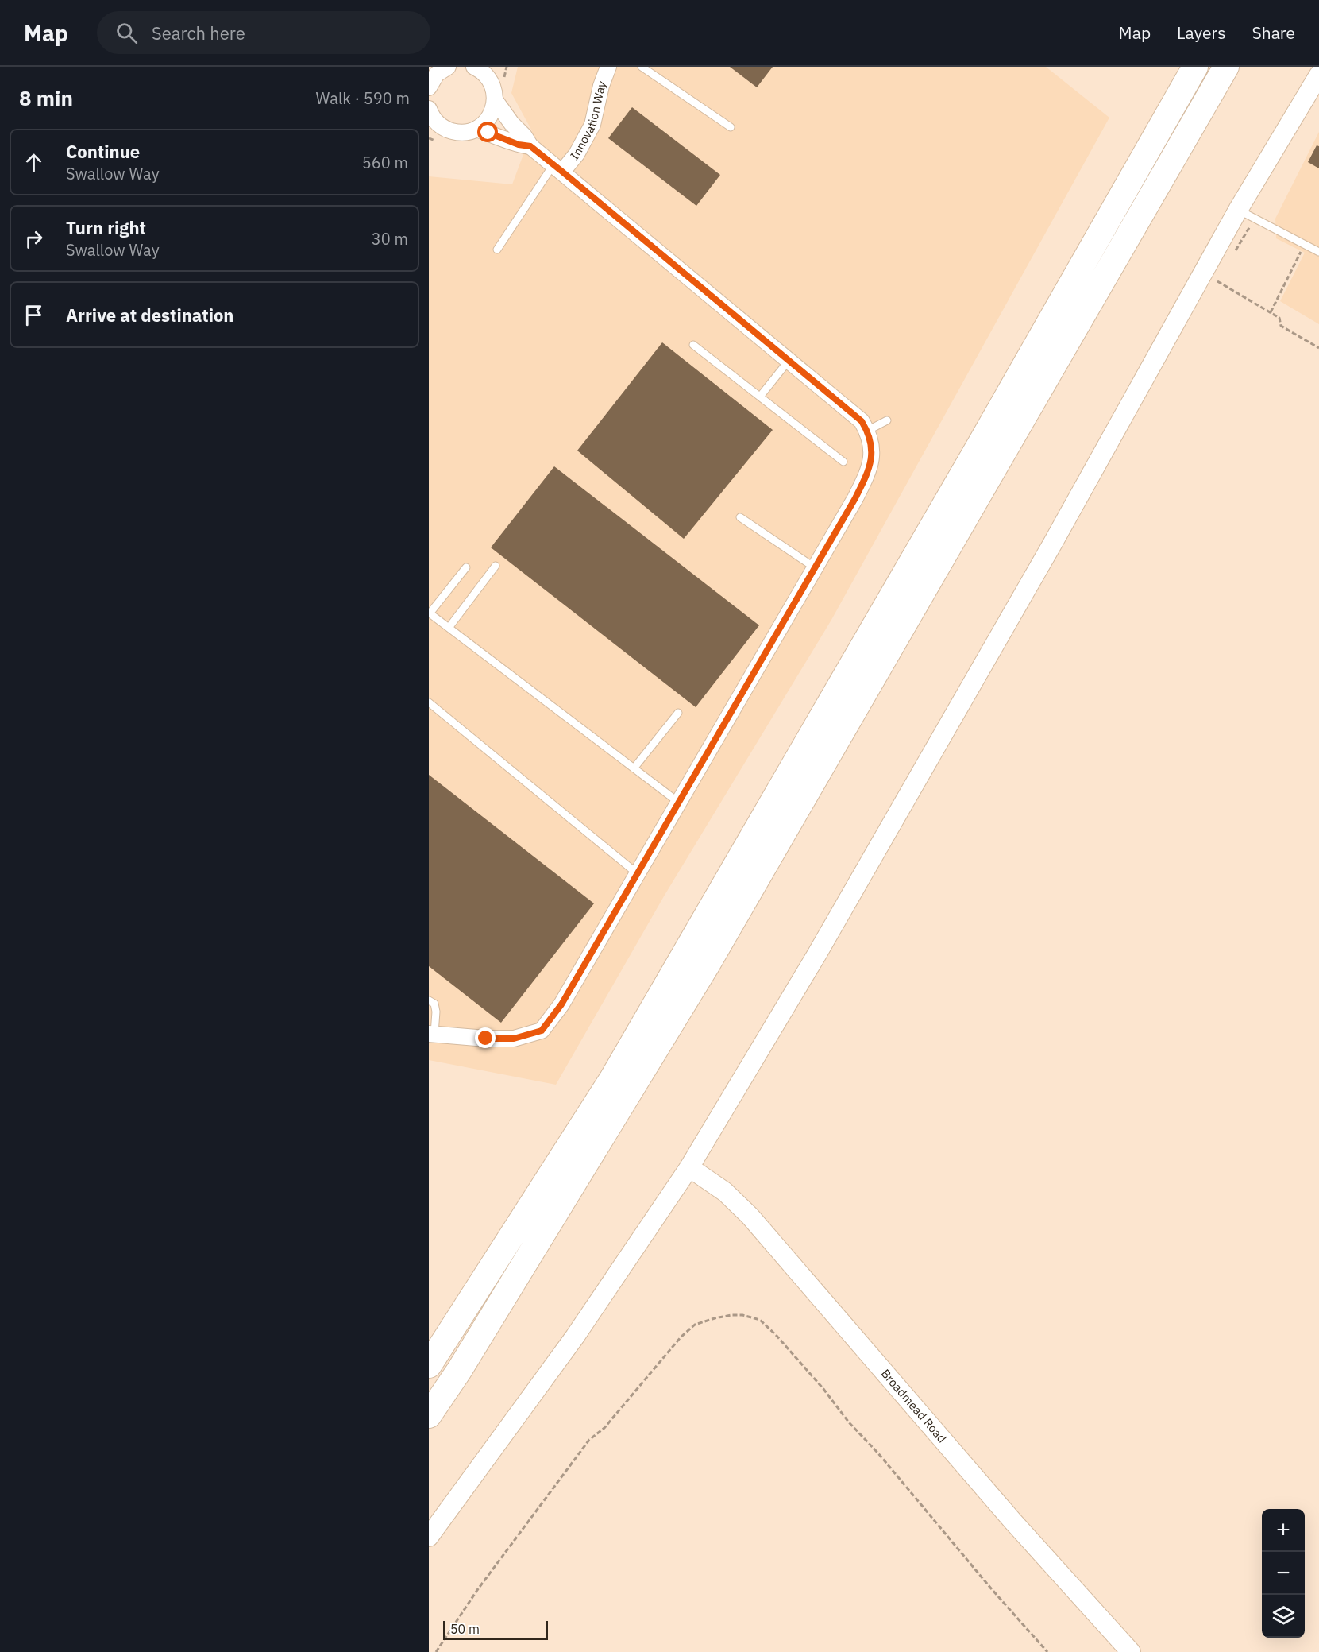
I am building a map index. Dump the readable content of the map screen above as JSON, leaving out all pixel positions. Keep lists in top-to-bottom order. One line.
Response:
{"streets":{"street":["Innovation Way","Broadmead Road"]},"scale_bar":"50 m","page":{"header":"Map","search":"Search here","nav":["Map","Layers","Share"],"heading":["8 min","Walk · 590 m"],"list":[["Continue","Swallow Way","560 m"],["Turn right","Swallow Way","30 m"],"Arrive at destination"],"map_buttons":["+","−"],"scale":"50 m"}}
